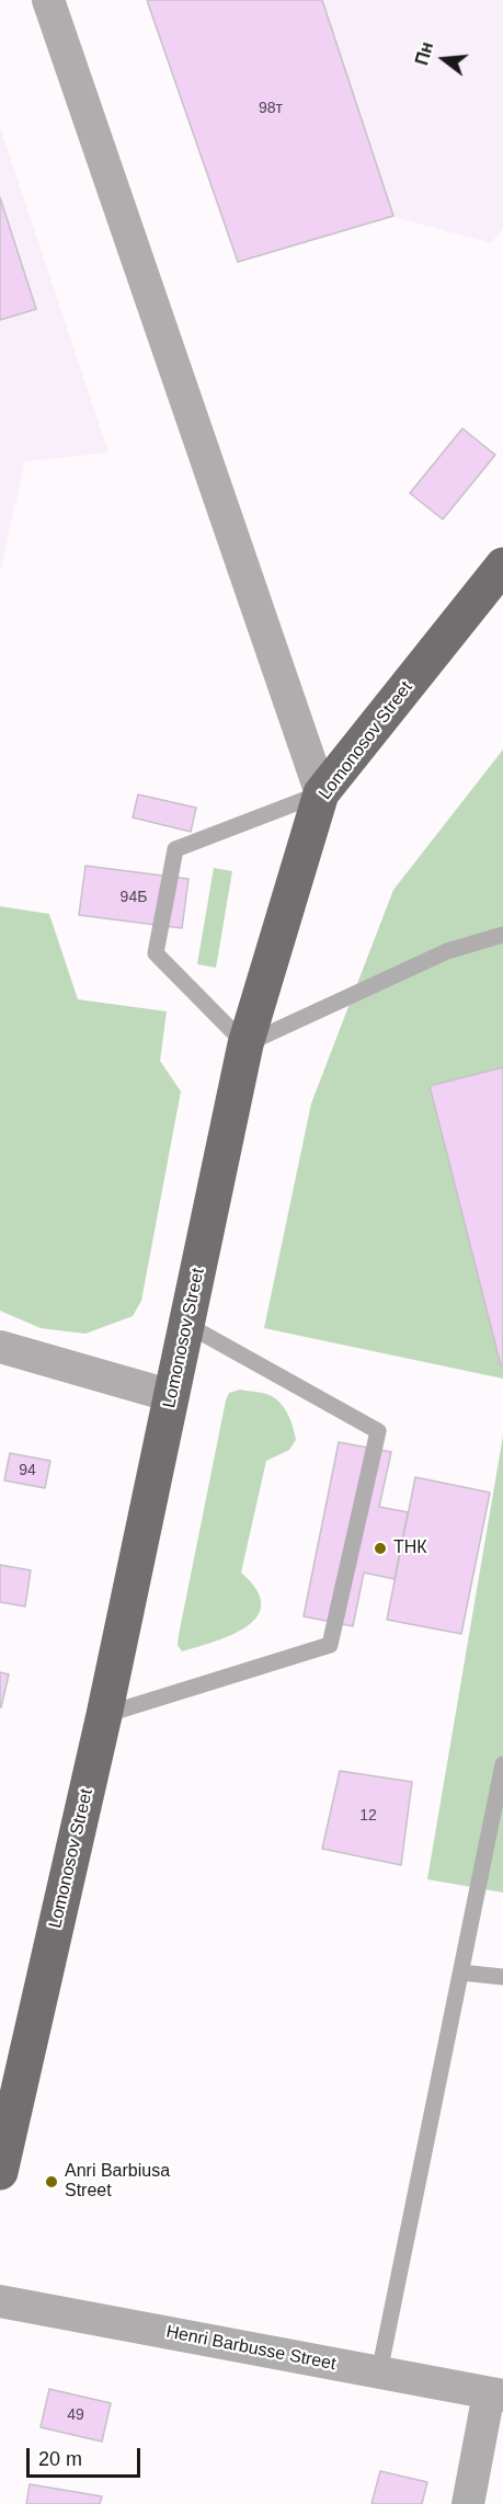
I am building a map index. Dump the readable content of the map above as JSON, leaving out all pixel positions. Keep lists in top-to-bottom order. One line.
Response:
{"streets":{"main road":["Lomonosov Street"],"street":["Henri Barbusse Street"]},"places":["ТНК","Anri Barbiusa Street"],"house_numbers":["98т","94Б","94","12","49"],"scale_bar":"20 m","north":"left"}
